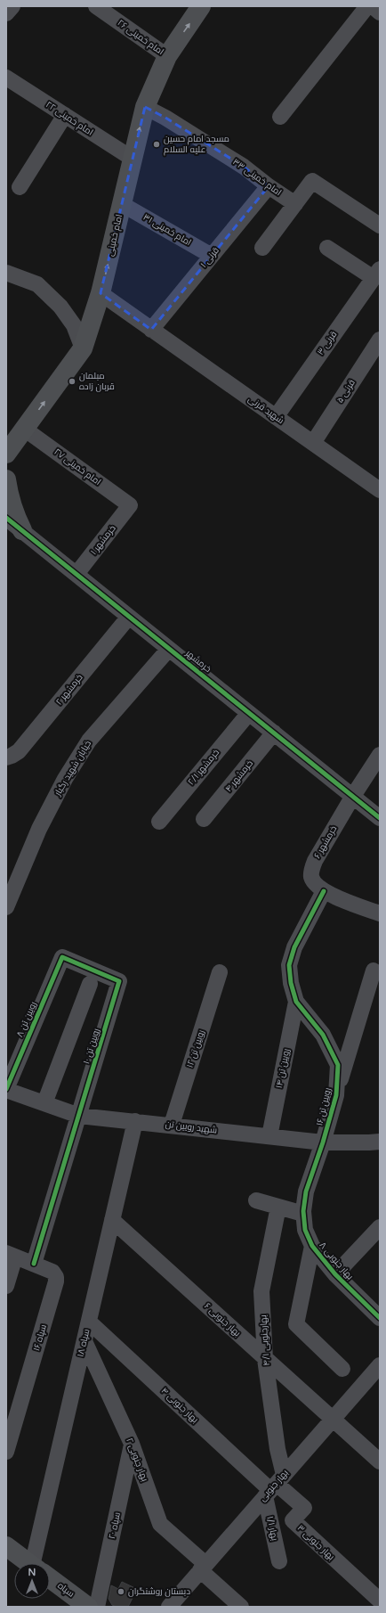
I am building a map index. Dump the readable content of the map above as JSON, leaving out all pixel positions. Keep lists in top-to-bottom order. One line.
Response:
{"streets":{"main road":["امام خمینی","سپاه"],"street":["امام خمینی ۲۶","امام خمینی ۲۲","امام خمینی ۳۳","امام خمینی ۳۱","قرنی ۱","قرنی ۳","قرنی ۵","شهید قرنی","امام خمینی ۲۷","خرمشهر ۱","خرمشهر","خرمشهر ۲","خرمشهر ۲/۱","خیابان شهید رگبار","خرمشهر ۴","خرمشهر ۶","رویین تن ۸","رویین تن ۱۰","رویین تن ۱۲","رویین تن ۱۴","رویین تن ۱۶","شهید رویین تن","بهار جنوبی ۸","بهار جنوبی ۶","سپاه ۱۶","بهارجنوبی ۴/۱","سپاه ۱۸","بهار جنوبی ۴","بهار جنوبی ۲","بهار جنوبی","سپاه ۲۰","بهار ۱/۱","بهار جنوبی ۳"]},"crossings":[["امام خمینی ۲۶","امام خمینی"],["امام خمینی ۲۲","امام خمینی"],["امام خمینی ۳۳","امام خمینی"],["امام خمینی ۳۳","قرنی ۱"],["امام خمینی ۳۱","امام خمینی"],["امام خمینی ۳۱","قرنی ۱"],["امام خمینی","شهید قرنی"],["امام خمینی","امام خمینی ۲۷"],["قرنی ۱","شهید قرنی"],["قرنی ۳","شهید قرنی"],["قرنی ۵","شهید قرنی"],["امام خمینی ۲۷","خرمشهر ۱"],["خرمشهر ۱","خرمشهر"],["خرمشهر","خرمشهر ۲"],["خرمشهر","خرمشهر ۲/۱"],["خرمشهر","خیابان شهید رگبار"],["خرمشهر","خرمشهر ۴"],["خرمشهر","خرمشهر ۶"],["رویین تن ۸","رویین تن ۱۰"],["رویین تن ۸","شهید رویین تن"],["رویین تن ۱۰","شهید رویین تن"],["رویین تن ۱۰","سپاه ۱۶"],["رویین تن ۱۲","شهید رویین تن"],["رویین تن ۱۴","رویین تن ۱۶"],["رویین تن ۱۴","شهید رویین تن"],["رویین تن ۱۶","شهید رویین تن"],["رویین تن ۱۶","بهار جنوبی ۸"],["شهید رویین تن","بهار جنوبی ۸"],["شهید رویین تن","سپاه ۱۸"],["بهار جنوبی ۶","بهارجنوبی ۴/۱"],["بهار جنوبی ۶","سپاه ۱۸"],["بهار جنوبی ۶","بهار جنوبی"],["بهارجنوبی ۴/۱","بهار جنوبی ۴"],["بهارجنوبی ۴/۱","بهار جنوبی"],["بهارجنوبی ۴/۱","بهار ۱/۱"],["بهارجنوبی ۴/۱","بهار جنوبی ۳"],["سپاه ۱۸","بهار جنوبی ۴"],["سپاه ۱۸","بهار جنوبی ۲"],["بهار جنوبی ۴","بهار جنوبی"],["بهار جنوبی ۴","بهار ۱/۱"],["بهار جنوبی ۴","بهار جنوبی ۳"],["بهار جنوبی ۲","بهار جنوبی"],["بهار جنوبی ۲","سپاه ۲۰"],["بهار جنوبی","بهار ۱/۱"],["بهار جنوبی","بهار جنوبی ۳"],["بهار ۱/۱","بهار جنوبی ۳"]],"one_way":["امام خمینی"],"places":["مسجد امام حسین علیه السلام","مبلمان قربان زاده","دبستان روشنگران"],"north":"top"}
